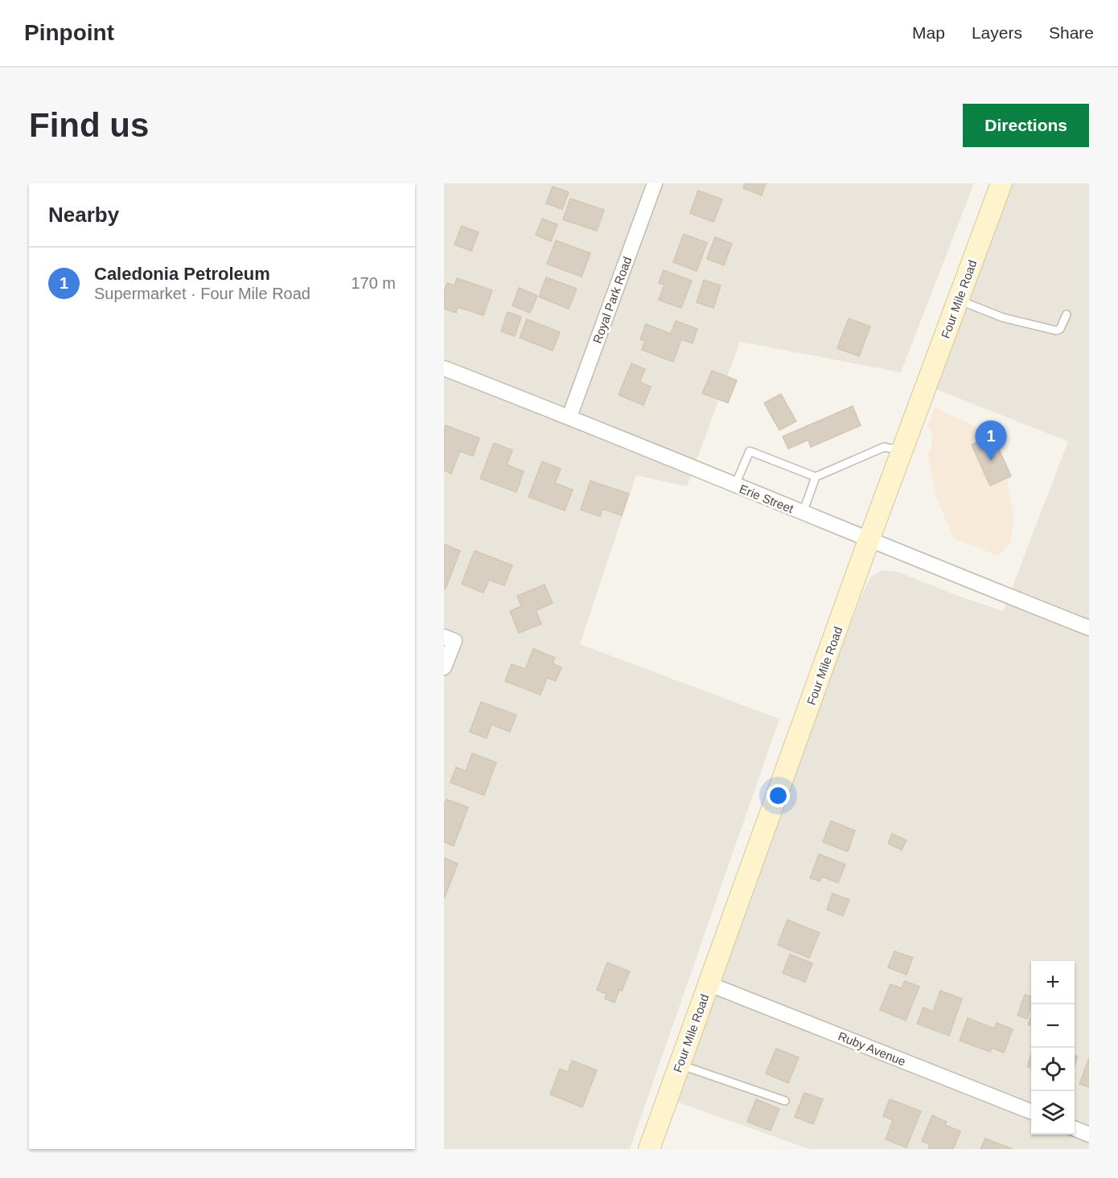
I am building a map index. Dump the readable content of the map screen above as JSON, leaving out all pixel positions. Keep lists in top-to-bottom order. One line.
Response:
{"streets":{"main road":["Four Mile Road"],"street":["Royal Park Road","Erie Street","Ruby Avenue"]},"crossings":[["Four Mile Road","Erie Street"],["Four Mile Road","Ruby Avenue"],["Royal Park Road","Erie Street"]],"page":{"header":"Pinpoint","nav":["Map","Layers","Share"],"buttons":"Directions","title":"Find us","heading":"Nearby","list":[{"mark":"1","name":"Caledonia Petroleum","note":"Supermarket · Four Mile Road","value":"170 m"}],"pins":"1","map_buttons":["+","−"]}}
